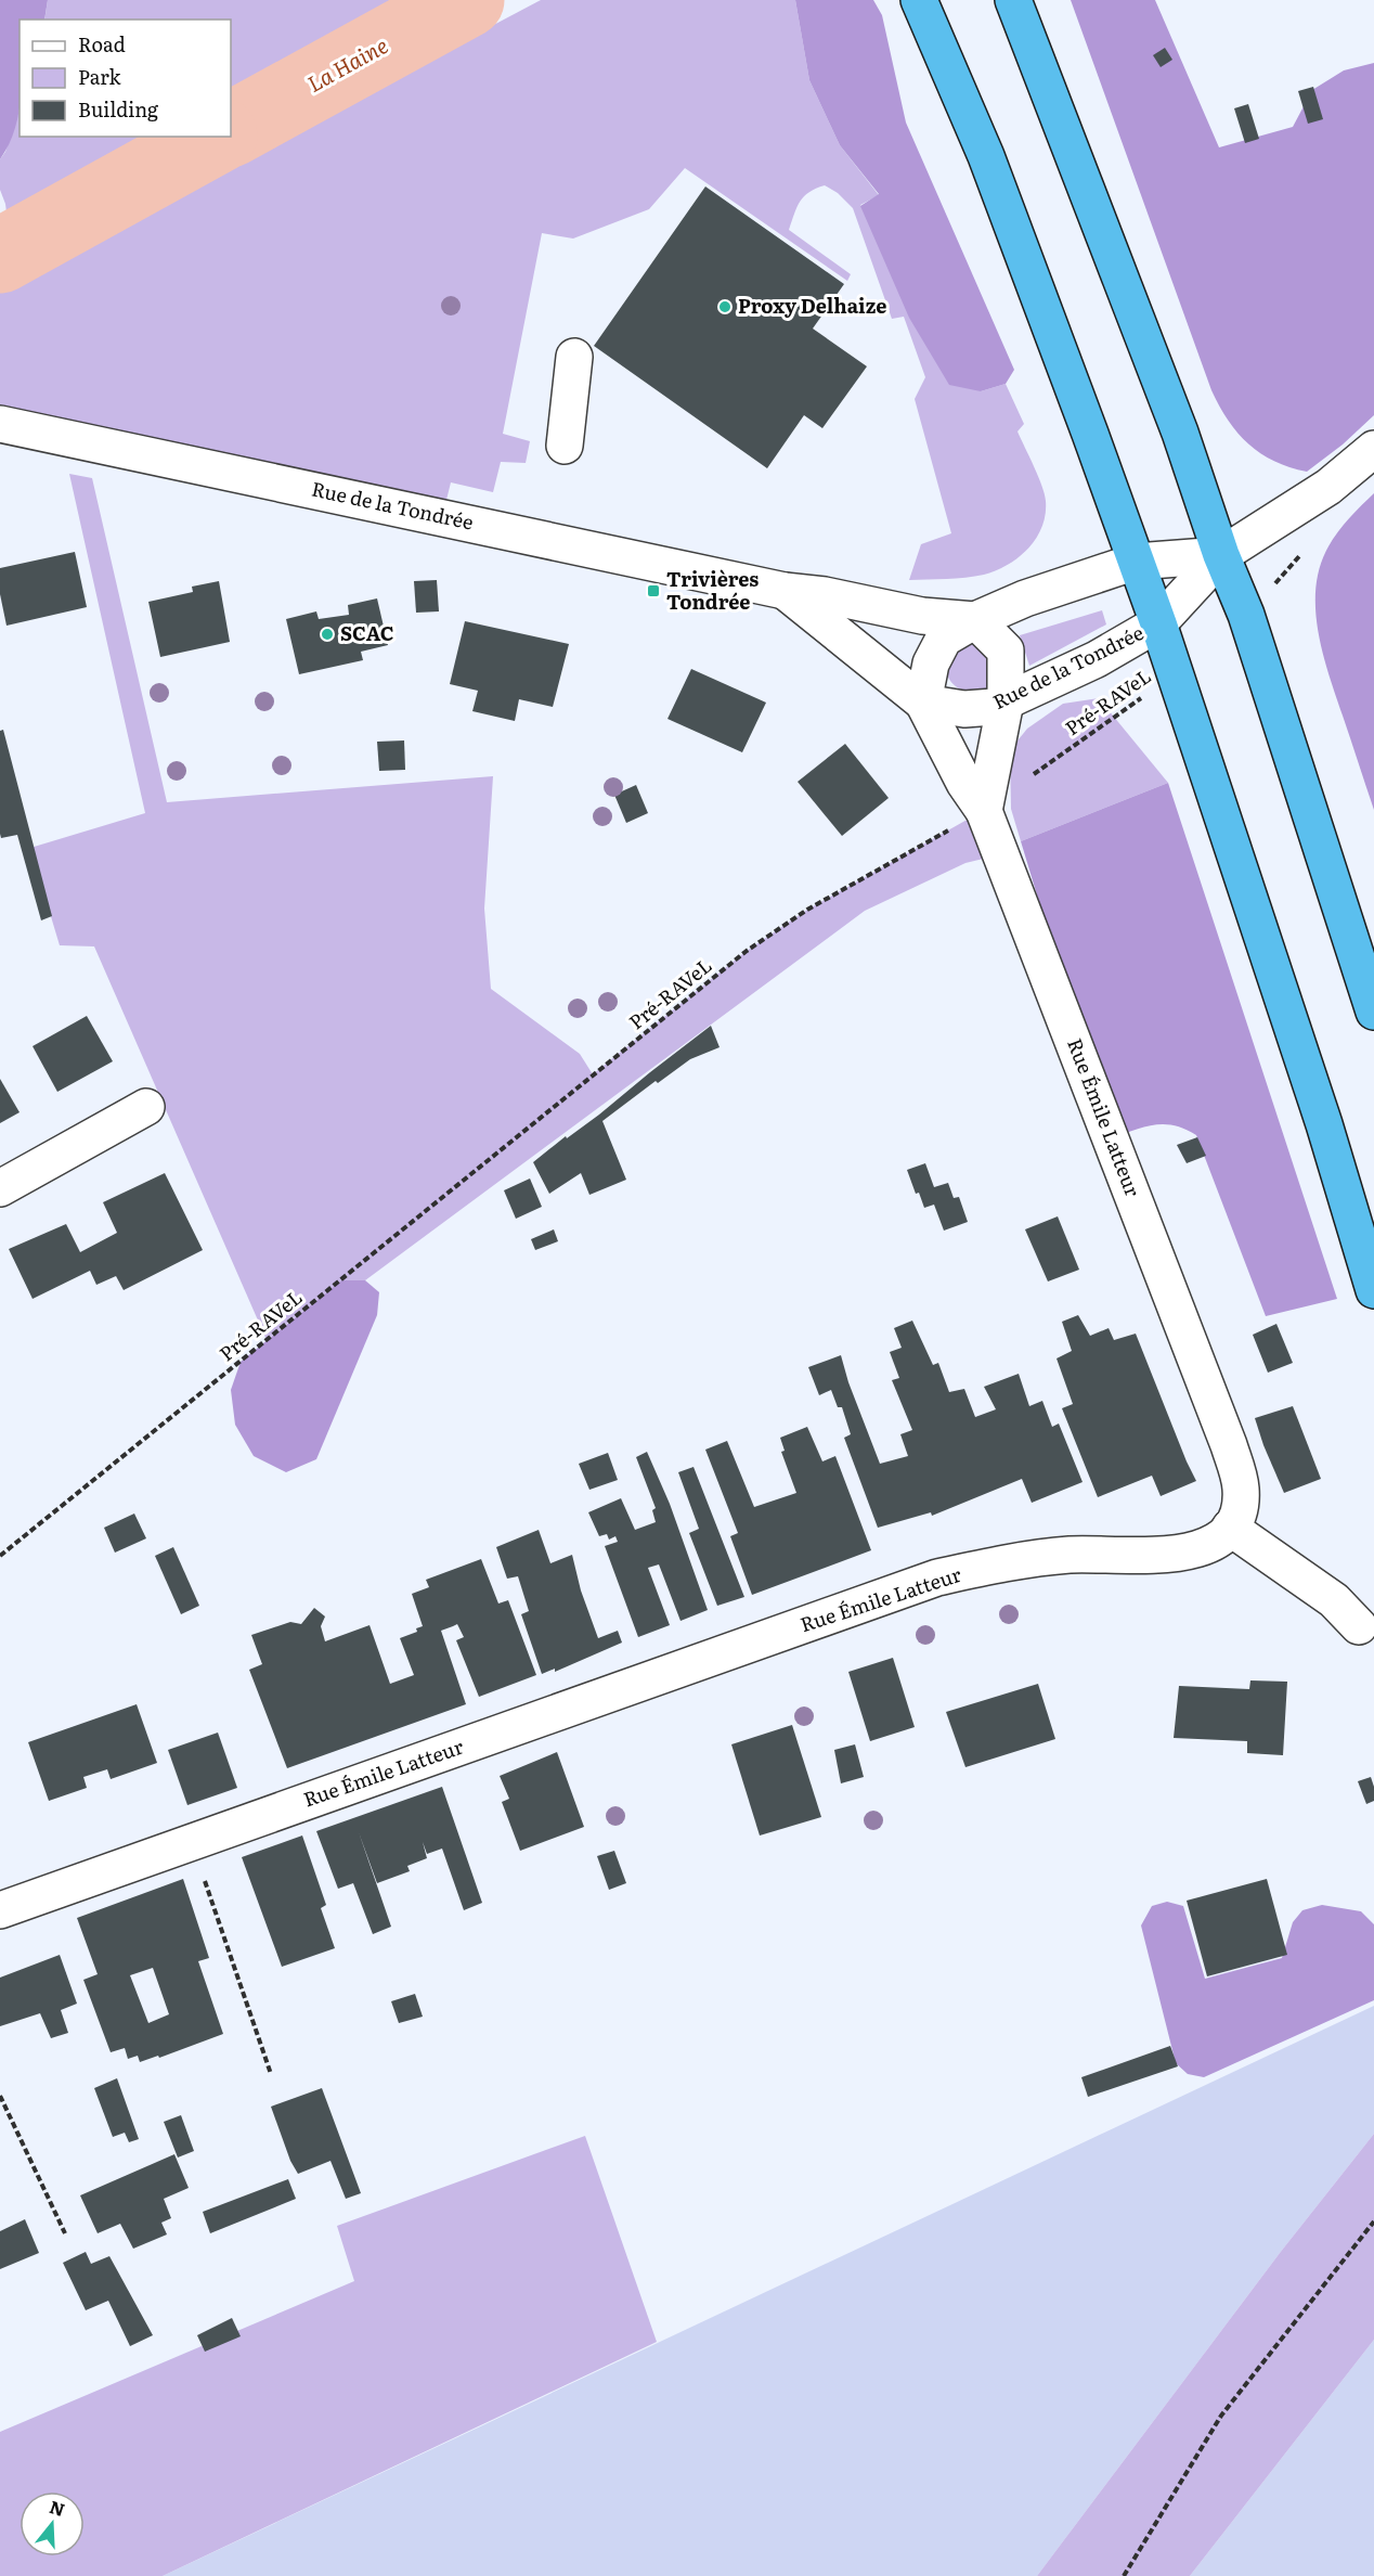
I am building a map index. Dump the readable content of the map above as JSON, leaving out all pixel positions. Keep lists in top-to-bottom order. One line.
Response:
{"streets":{"street":["Rue de la Tondrée","Rue Émile Latteur"],"path":["Pré-RAVeL"]},"crossings":[["Rue de la Tondrée","Rue Émile Latteur"],["Pré-RAVeL","Rue Émile Latteur"]],"water":["La Haine"],"places":{"other":["Proxy Delhaize","SCAC"],"transit":["Trivières Tondrée"]},"legend":["Road","Park","Building"],"north":"top"}
